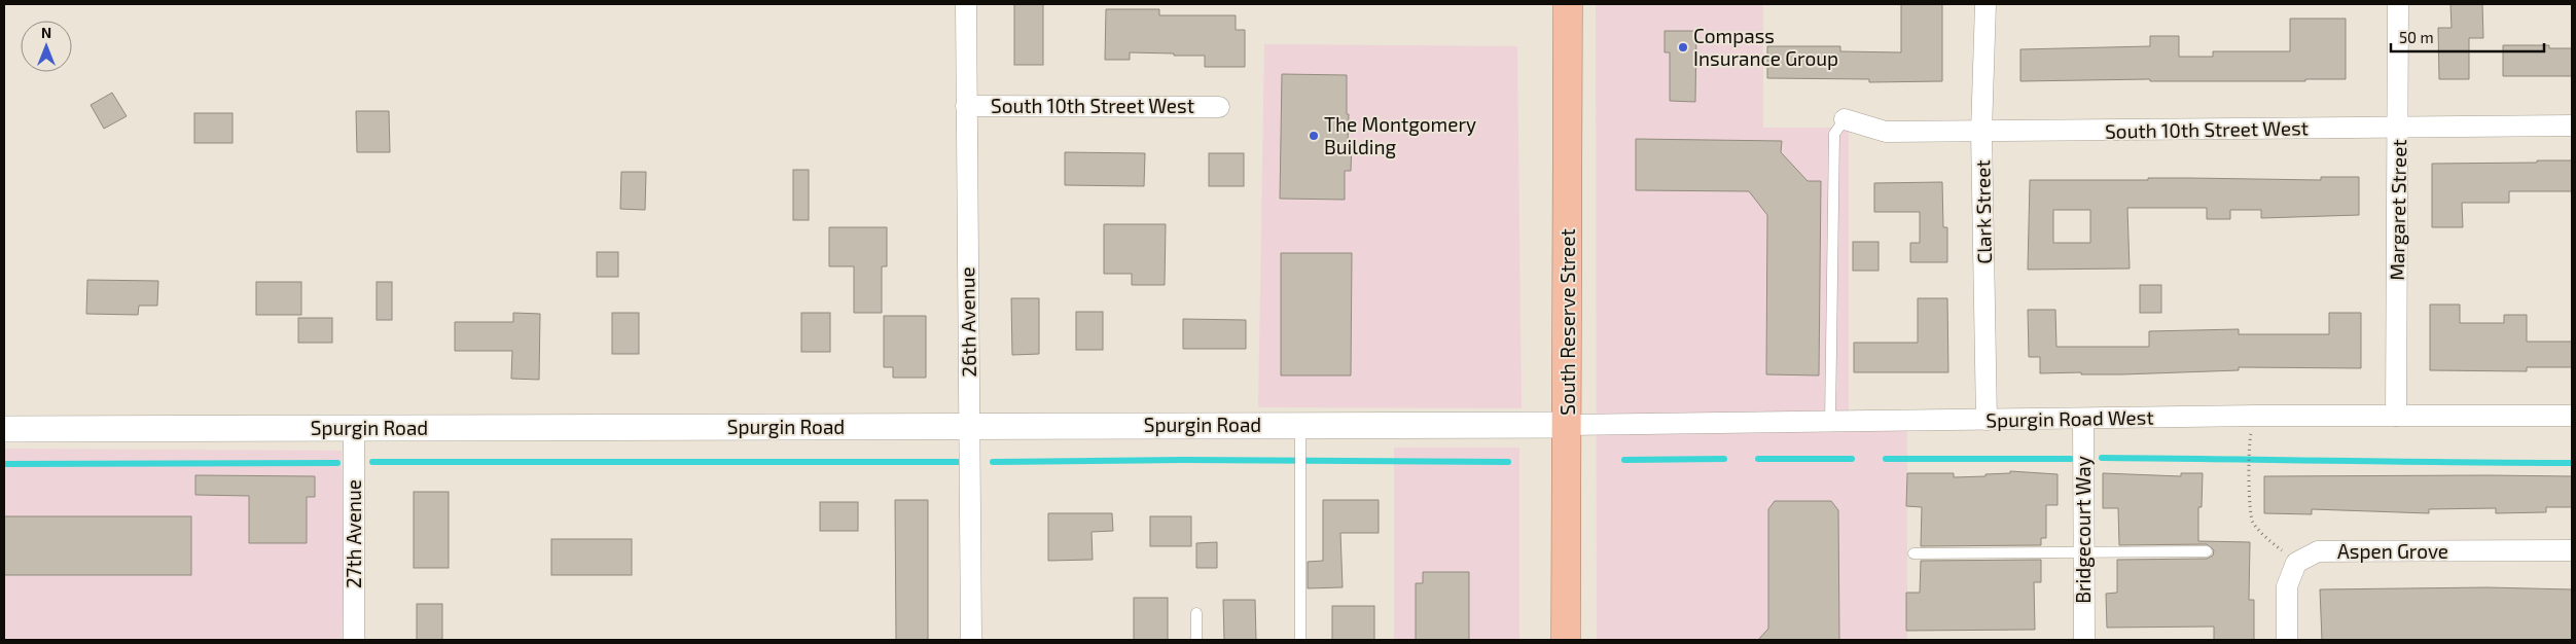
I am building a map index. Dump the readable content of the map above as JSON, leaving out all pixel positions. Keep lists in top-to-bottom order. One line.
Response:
{"streets":{"highway":["South Reserve Street"],"street":["South 10th Street West","Margaret Street","Clark Street","26th Avenue","Spurgin Road West","Spurgin Road","Bridgecourt Way","27th Avenue","Aspen Grove"]},"crossings":[["South 10th Street West","Margaret Street"],["South 10th Street West","Clark Street"],["South 10th Street West","26th Avenue"],["Margaret Street","Spurgin Road West"],["Clark Street","Spurgin Road West"],["26th Avenue","Spurgin Road"],["South Reserve Street","Spurgin Road West"],["South Reserve Street","Spurgin Road"],["Spurgin Road West","Spurgin Road"],["Spurgin Road West","Bridgecourt Way"],["Spurgin Road","27th Avenue"]],"places":["Compass Insurance Group","The Montgomery Building"],"scale_bar":"50 m","north":"top"}
